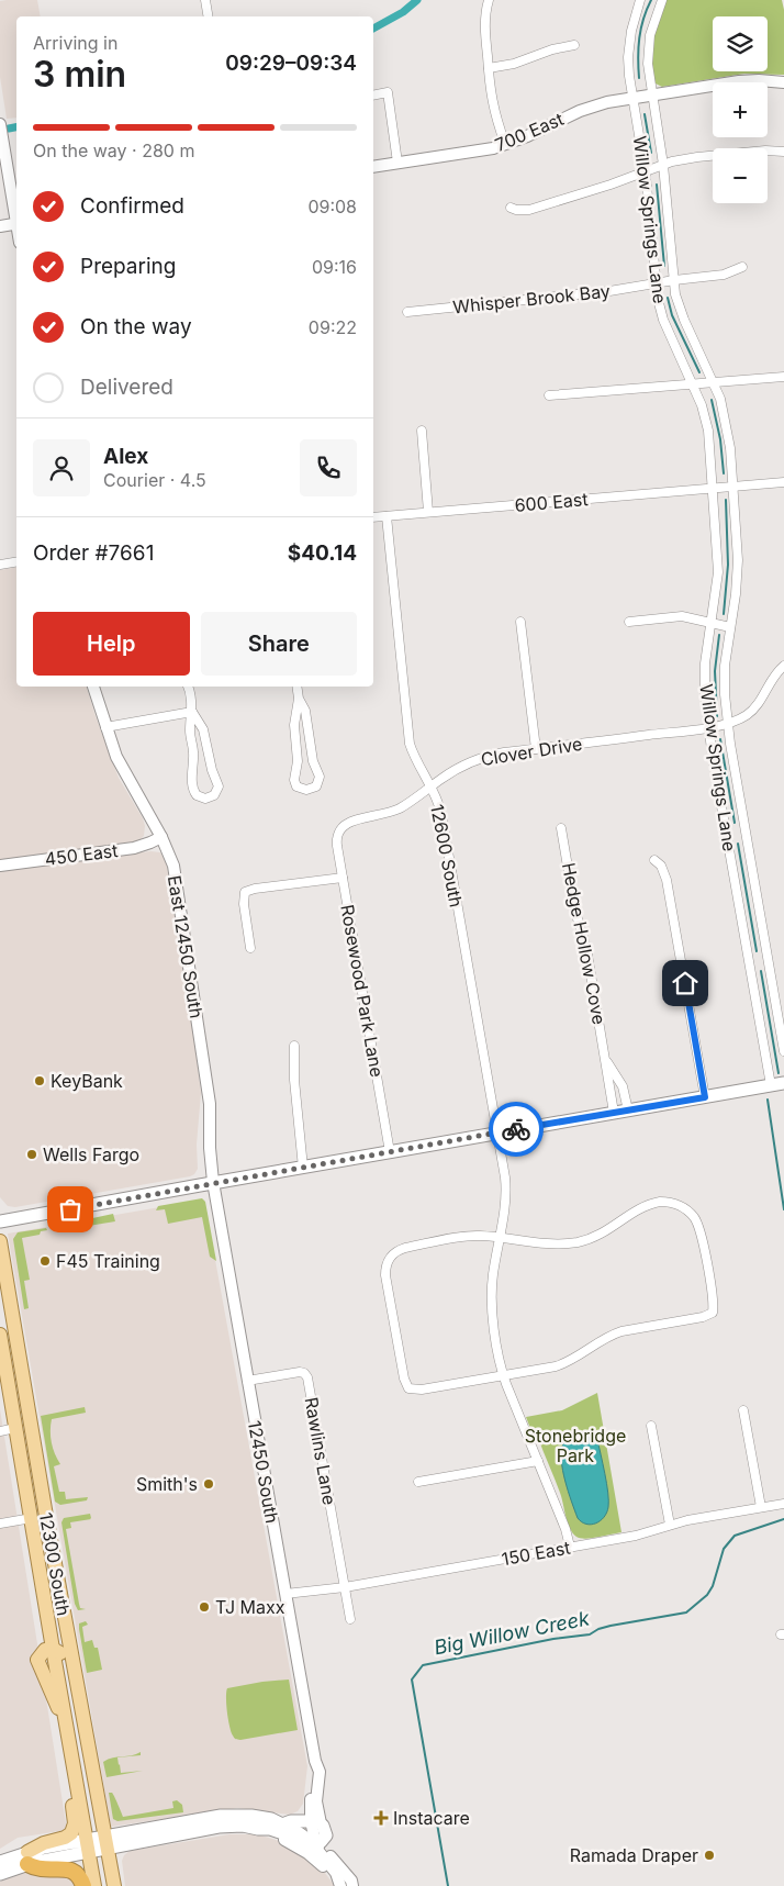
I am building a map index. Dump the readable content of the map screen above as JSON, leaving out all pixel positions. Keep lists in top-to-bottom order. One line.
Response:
{"streets":{"main road":["12300 South"],"street":["700 East","Willow Springs Lane","Whisper Brook Bay","600 East","Clover Drive","450 East","12600 South","Hedge Hollow Cove","East 12450 South","Rosewood Park Lane","Rawlins Lane","12450 South","150 East"]},"crossings":[["700 East","Willow Springs Lane"],["Willow Springs Lane","Whisper Brook Bay"],["Willow Springs Lane","600 East"],["Willow Springs Lane","Clover Drive"],["600 East","12600 South"],["Clover Drive","12600 South"],["Clover Drive","Rosewood Park Lane"],["450 East","East 12450 South"],["12600 South","150 East"],["East 12450 South","12450 South"],["Rawlins Lane","12450 South"],["Rawlins Lane","150 East"],["12450 South","150 East"]],"water":["Big Willow Creek"],"parks":["Stonebridge Park"],"places":{"other":["KeyBank","Wells Fargo","F45 Training","Smith's","TJ Maxx","Ramada Draper"],"health":["Instacare"]},"page":{"map_buttons":["+","−"],"heading":["3 min","Arriving in","09:29–09:34"],"panel":["Alex","Courier · 4.5","Order #7661","$40.14"],"bar":"On the way · 280 m","list":[["Confirmed","09:08"],["Preparing","09:16"],["On the way","09:22"],"Delivered"],"buttons":["Help","Share"]}}
